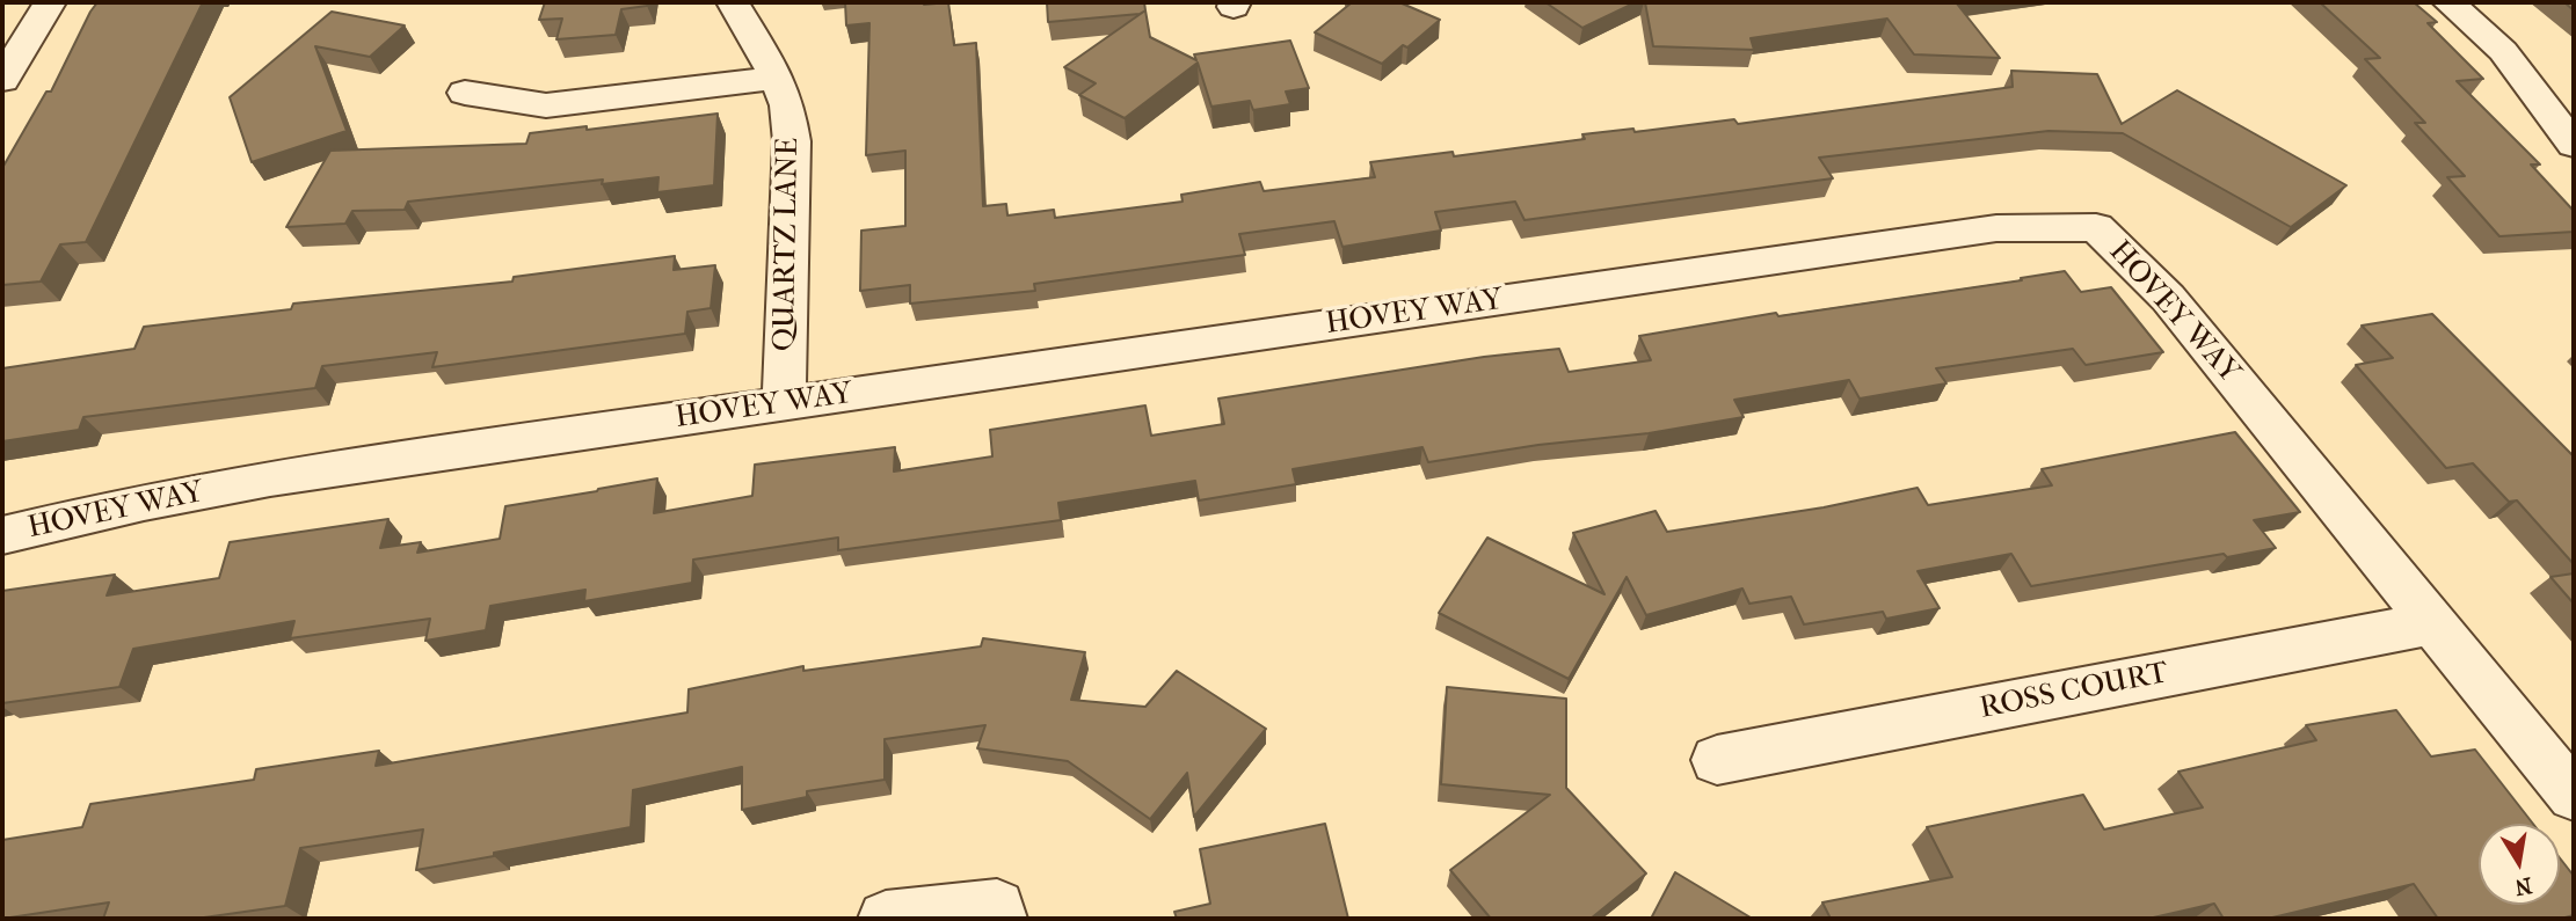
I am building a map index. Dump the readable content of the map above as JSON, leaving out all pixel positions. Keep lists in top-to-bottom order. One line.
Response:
{"streets":{"street":["QUARTZ LANE","HOVEY WAY","ROSS COURT"]},"crossings":[["QUARTZ LANE","HOVEY WAY"],["HOVEY WAY","ROSS COURT"]],"north":"bottom"}
